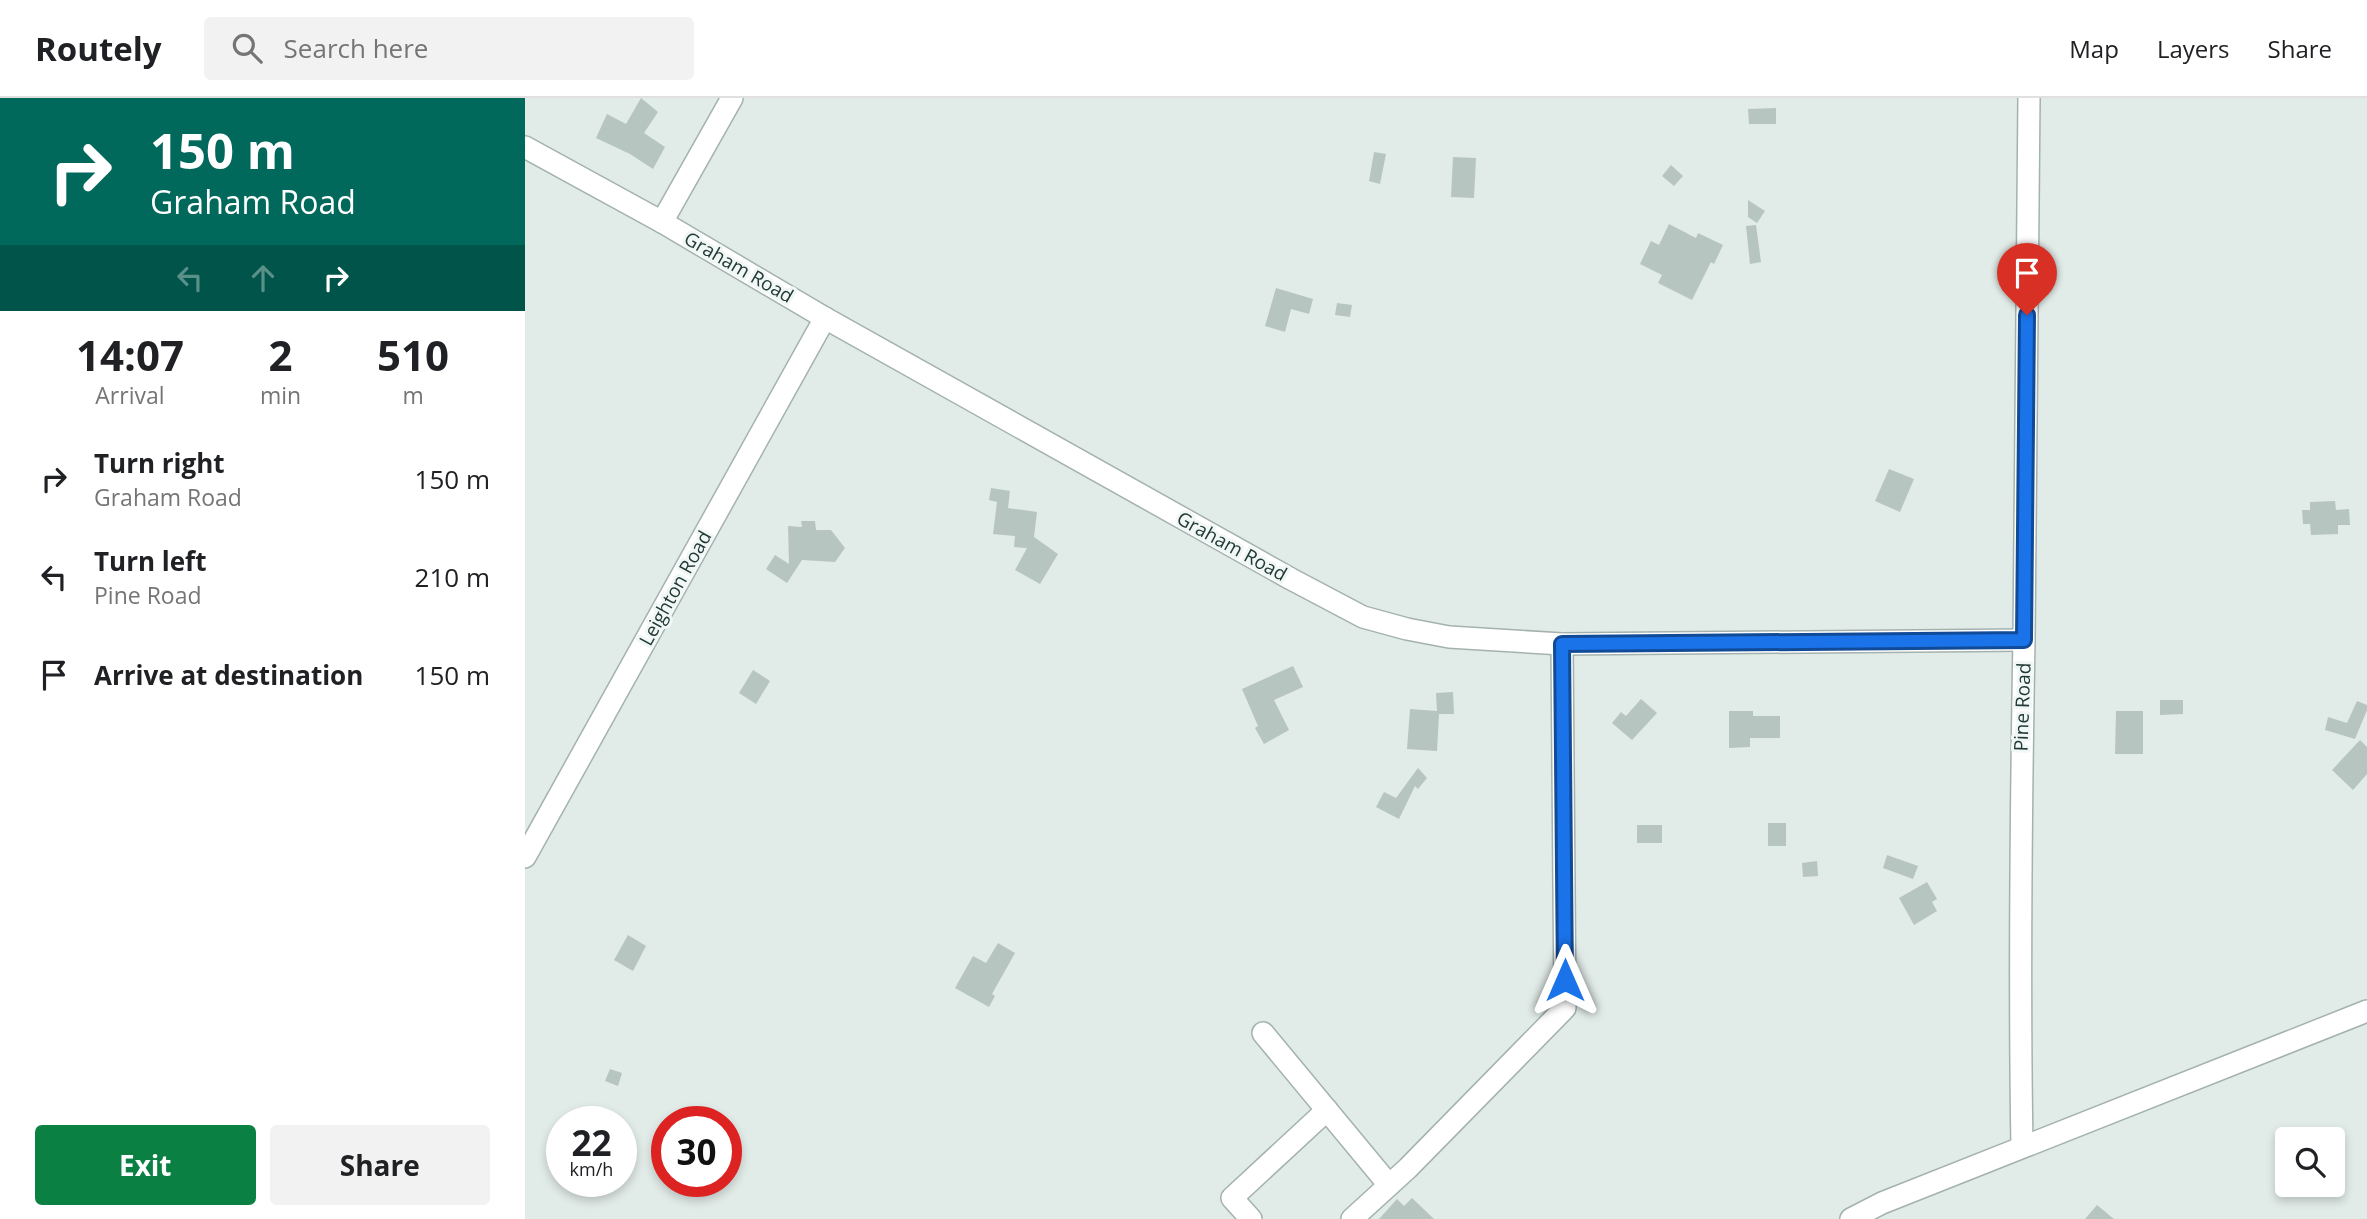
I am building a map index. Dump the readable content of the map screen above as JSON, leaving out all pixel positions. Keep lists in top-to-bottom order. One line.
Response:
{"streets":{"street":["Graham Road","Leighton Road","Pine Road"]},"crossings":[["Graham Road","Leighton Road"],["Graham Road","Pine Road"]],"page":{"header":"Routely","search":"Search here","nav":["Map","Layers","Share"],"turn":["150 m","Graham Road"],"eta":["14:07","Arrival","2","min","510","m"],"list":[{"name":"Turn right","note":"Graham Road","value":"150 m"},{"name":"Turn left","note":"Pine Road","value":"210 m"},{"name":"Arrive at destination","value":"150 m"}],"speed":"22 km/h","limit":"30","buttons":["Exit","Share"]}}
